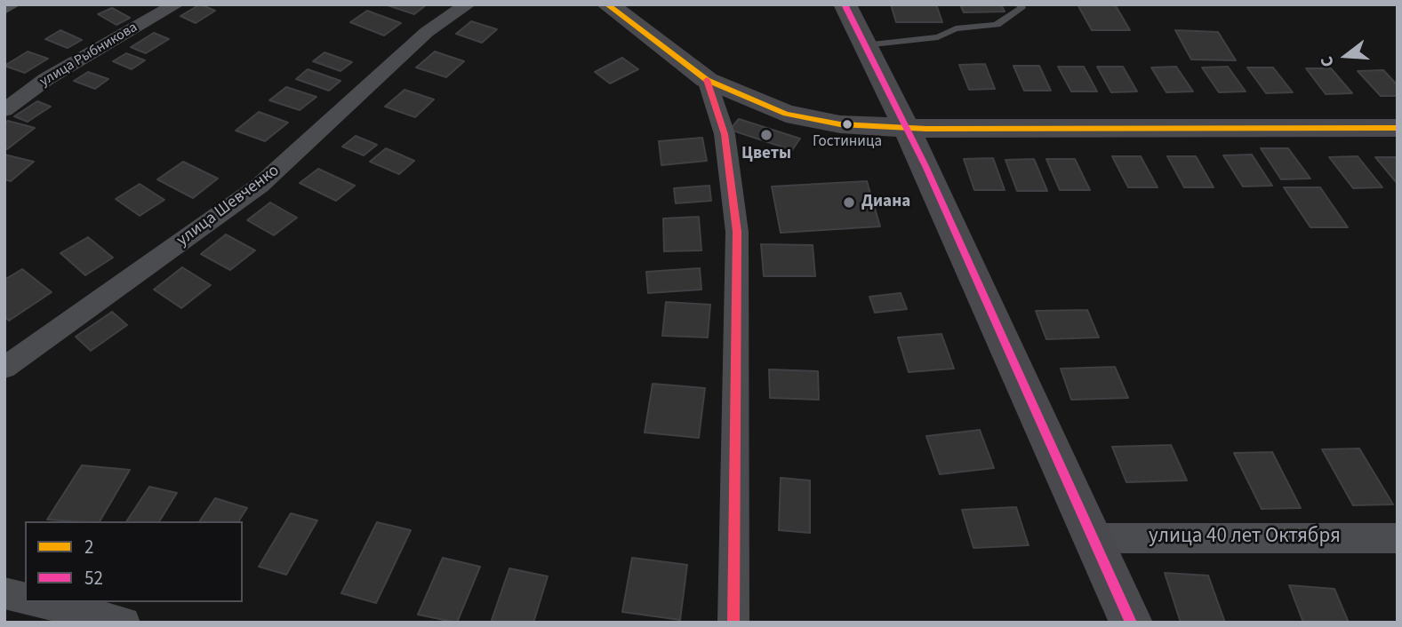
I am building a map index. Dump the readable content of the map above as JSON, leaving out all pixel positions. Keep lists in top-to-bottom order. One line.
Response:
{"streets":{"street":["улица Рыбникова","улица Шевченко","улица 40 лет Октября"]},"places":["Гостиница","Цветы","Диана"],"lines":["transit line 2","transit line 52"],"legend":["2","52"],"north":"left"}
